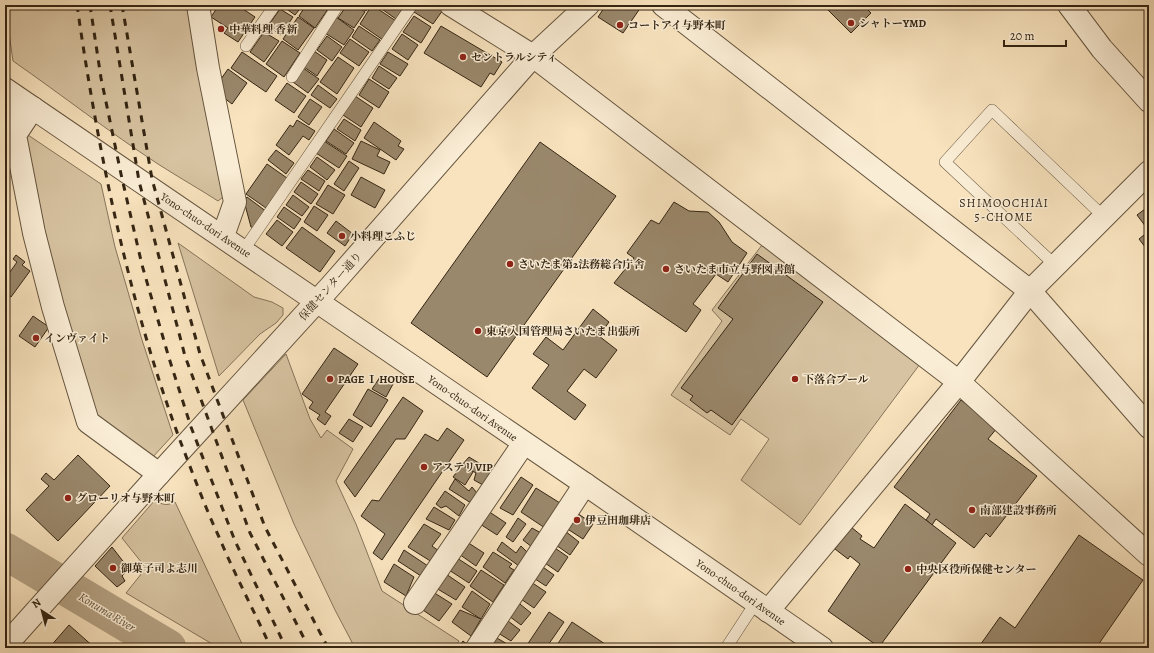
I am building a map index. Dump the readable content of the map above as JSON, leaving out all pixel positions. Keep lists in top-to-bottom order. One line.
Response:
{"streets":{"street":["Yono-chuo-dori Avenue","保健センター通り"]},"crossings":[["Yono-chuo-dori Avenue","保健センター通り"]],"districts":["SHIMOOCHIAI 5-CHOME"],"water":["Konuma River"],"places":["シャトーYMD","コートアイ与野本町","中華料理 香新","セントラルシティ","小料理こふじ","さいたま第2法務総合庁舎","さいたま市立与野図書館","東京入国管理局さいたま出張所","インヴァイト","PAGE Ⅰ HOUSE","下落合プール","アステリVIP","グローリオ与野本町","南部建設事務所","伊豆田珈琲店","御菓子司よ志川","中央区役所保健センター"],"scale_bar":"20 m","north":"top left"}
